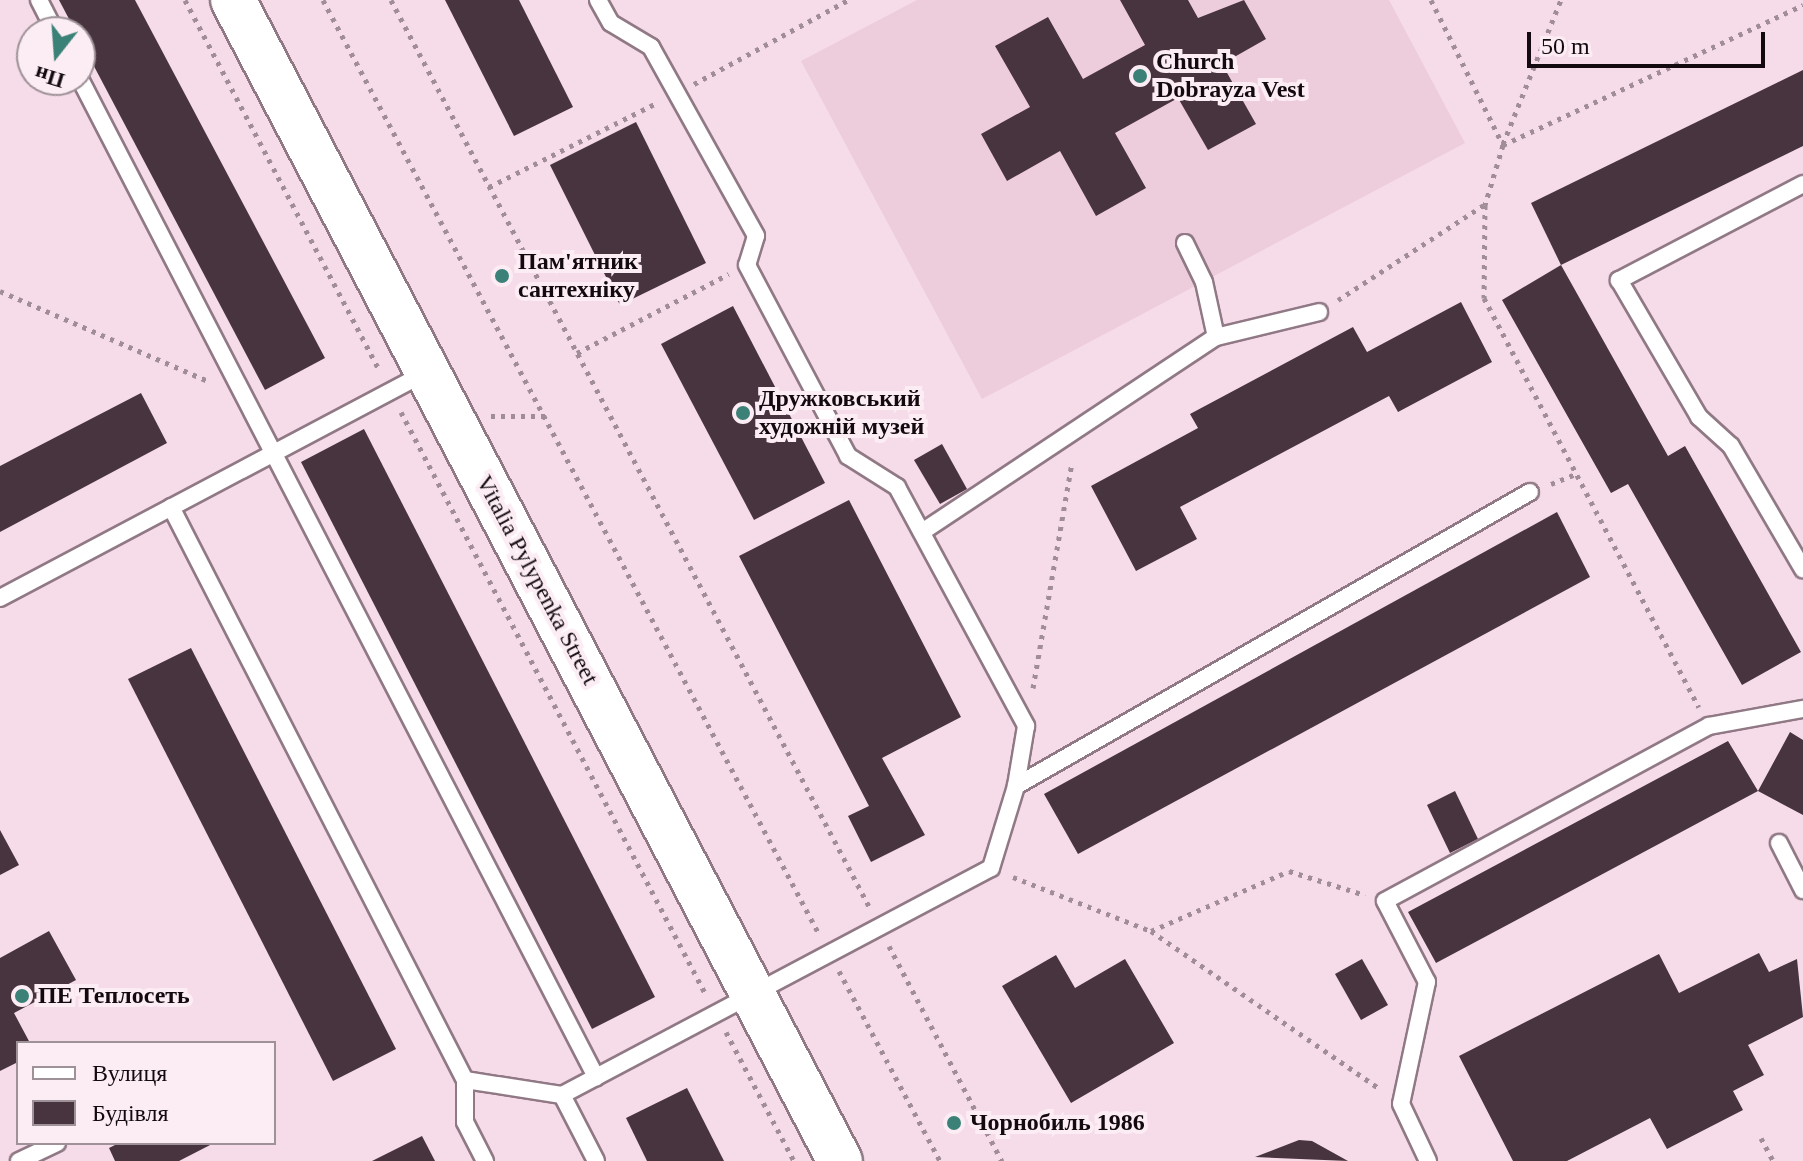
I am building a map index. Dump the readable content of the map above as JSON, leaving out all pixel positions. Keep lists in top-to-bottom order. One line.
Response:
{"streets":{"street":["Vitalia Pylypenka Street"]},"places":["Church Dobrayza Vest","Пам'ятник сантехніку","Дружковський художній музей","ПЕ Теплосеть","Чорнобиль 1986"],"legend":["Вулиця","Будівля"],"scale_bar":"50 m","north":"bottom"}
